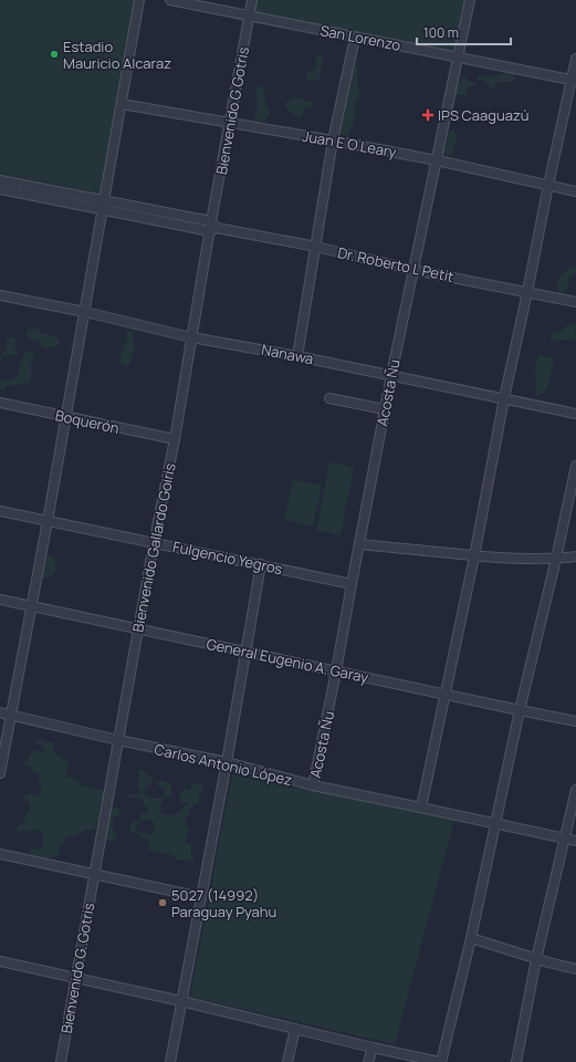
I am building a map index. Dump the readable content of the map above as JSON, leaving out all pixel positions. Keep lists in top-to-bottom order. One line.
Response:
{"streets":{"street":["San Lorenzo","Bienvenido G Gotris","Juan E O Leary","Dr. Roberto L Petit","Nanawa","Acosta Ñu","Boquerón","Bienvenido Gallardo Goiris","Fulgencio Yegros","General Eugenio A. Garay","Carlos Antonio López","Bienvenido G. Gotris"]},"crossings":[["San Lorenzo","Bienvenido G Gotris"],["San Lorenzo","Acosta Ñu"],["Bienvenido G Gotris","Juan E O Leary"],["Bienvenido G Gotris","Dr. Roberto L Petit"],["Bienvenido G Gotris","Bienvenido Gallardo Goiris"],["Juan E O Leary","Acosta Ñu"],["Dr. Roberto L Petit","Acosta Ñu"],["Dr. Roberto L Petit","Bienvenido Gallardo Goiris"],["Nanawa","Acosta Ñu"],["Nanawa","Bienvenido Gallardo Goiris"],["Acosta Ñu","Fulgencio Yegros"],["Acosta Ñu","General Eugenio A. Garay"],["Acosta Ñu","Carlos Antonio López"],["Boquerón","Bienvenido Gallardo Goiris"],["Bienvenido Gallardo Goiris","Fulgencio Yegros"],["Bienvenido Gallardo Goiris","General Eugenio A. Garay"],["Bienvenido Gallardo Goiris","Carlos Antonio López"],["Bienvenido Gallardo Goiris","Bienvenido G. Gotris"]],"places":{"other":["Estadio Mauricio Alcaraz","5027 (14992) Paraguay Pyahu"],"health":["IPS Caaguazú"]},"scale_bar":"100 m"}
